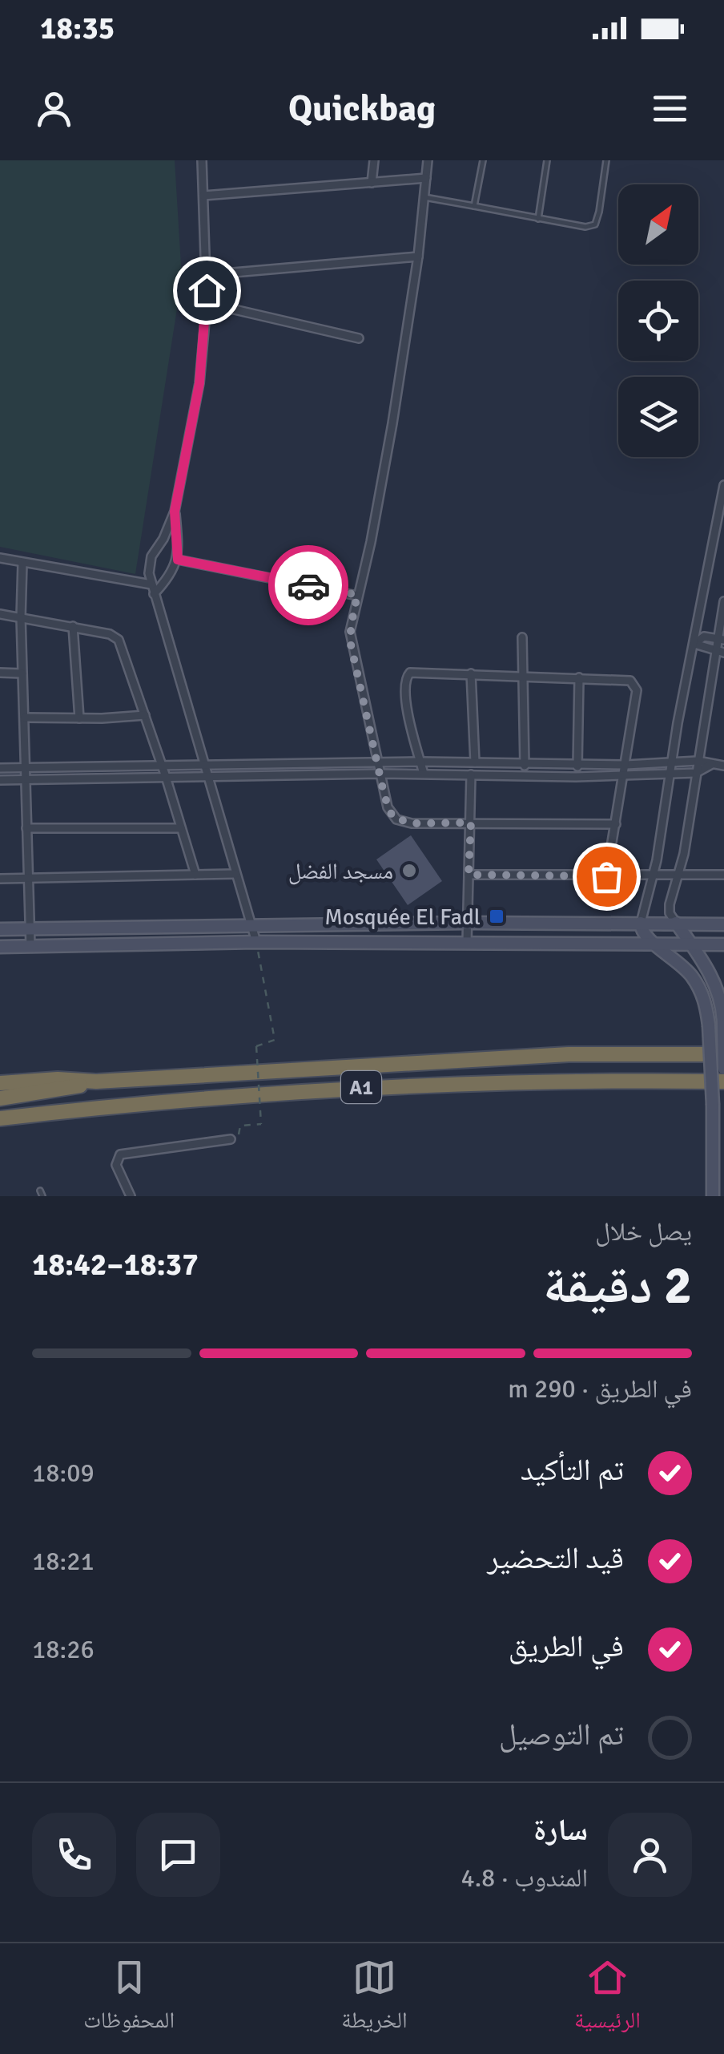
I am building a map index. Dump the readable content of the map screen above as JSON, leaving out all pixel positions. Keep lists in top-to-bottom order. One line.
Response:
{"streets":{"highway":["A1"]},"places":{"other":["مسجد الفضل"],"transit":["Mosquée El Fadl"]},"north":"top right","page":{"status":"18:35","header":"Quickbag","heading":["2 دقيقة","يصل خلال","18:37–18:42"],"panel":["سارة","المندوب · 4.8"],"bar":"في الطريق · 290 m","list":[["تم التأكيد","18:09"],["قيد التحضير","18:21"],["في الطريق","18:26"],"تم التوصيل"],"tabs":["الرئيسية","الخريطة","المحفوظات"]}}
